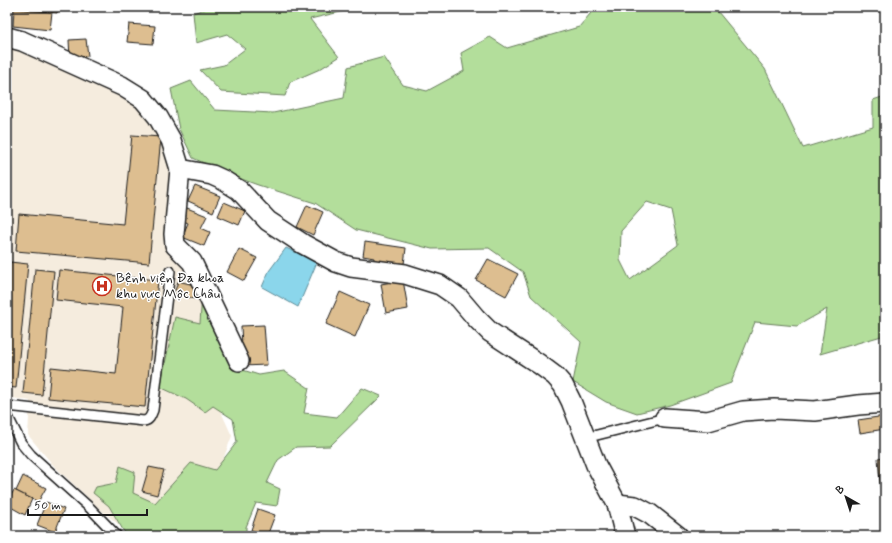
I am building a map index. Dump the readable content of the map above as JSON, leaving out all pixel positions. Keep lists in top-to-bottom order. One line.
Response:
{"places":{"hospital":["Bệnh viện Đa khoa khu vực Mộc Châu"]},"scale_bar":"50 m","north":"top left"}
